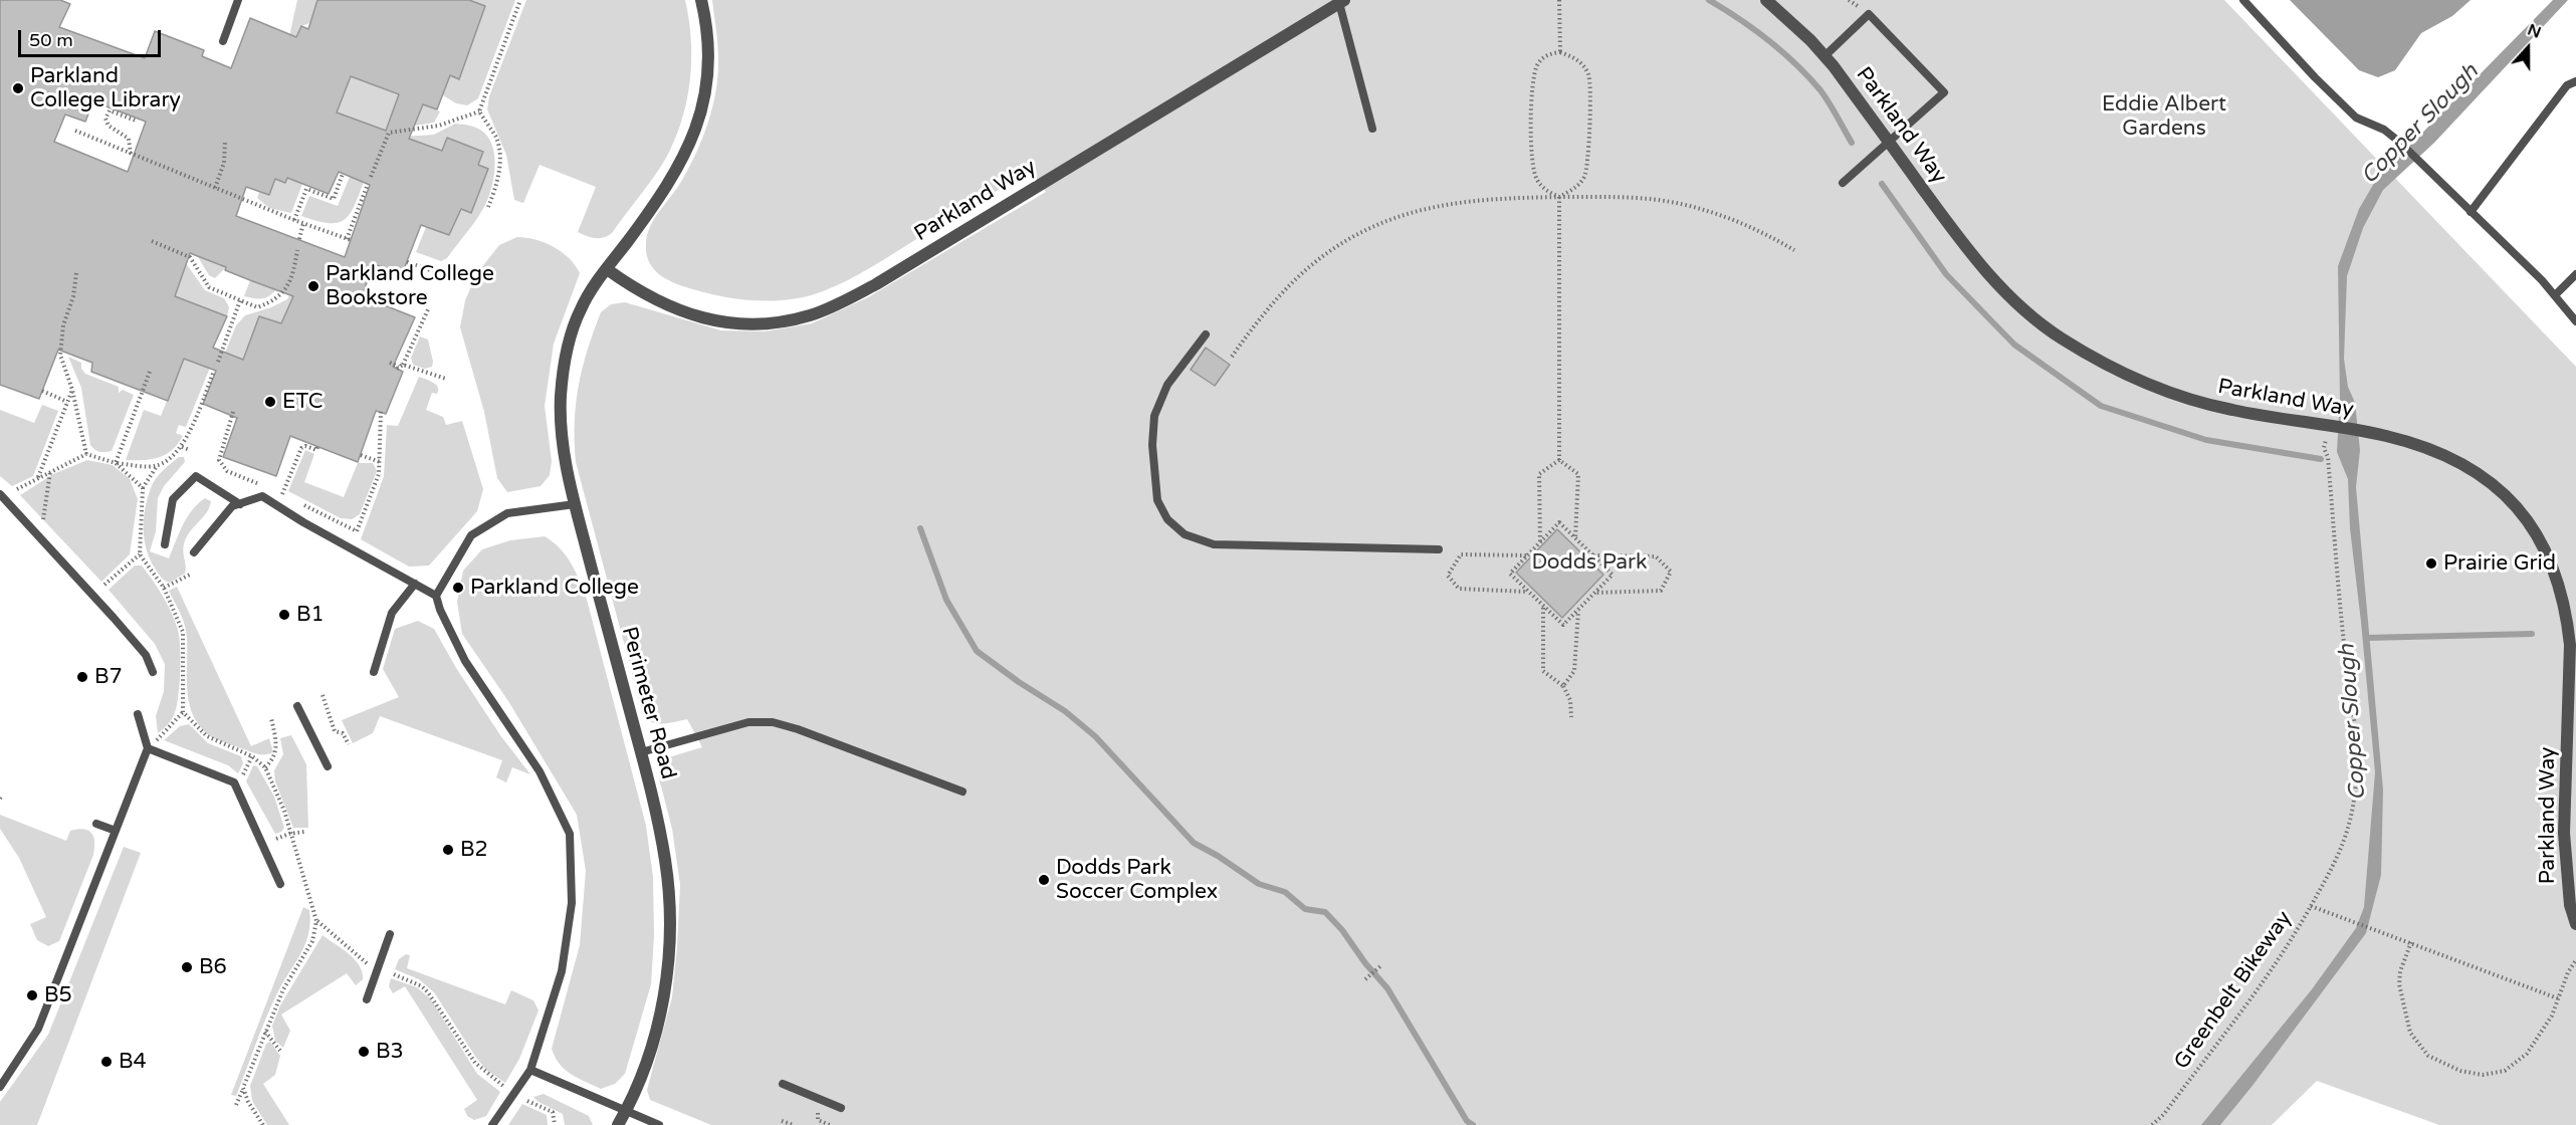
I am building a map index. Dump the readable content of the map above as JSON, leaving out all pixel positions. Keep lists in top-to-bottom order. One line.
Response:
{"streets":{"street":["Parkland Way","Perimeter Road"],"path":["Greenbelt Bikeway"]},"crossings":[["Parkland Way","Perimeter Road"]],"water":["Copper Slough"],"parks":["Eddie Albert Gardens","Dodds Park"],"places":["Parkland College Library","Parkland College Bookstore","ETC","Prairie Grid","Parkland College","B1","B7","B2","Dodds Park Soccer Complex","B6","B5","B3","B4"],"scale_bar":"50 m","north":"top"}
